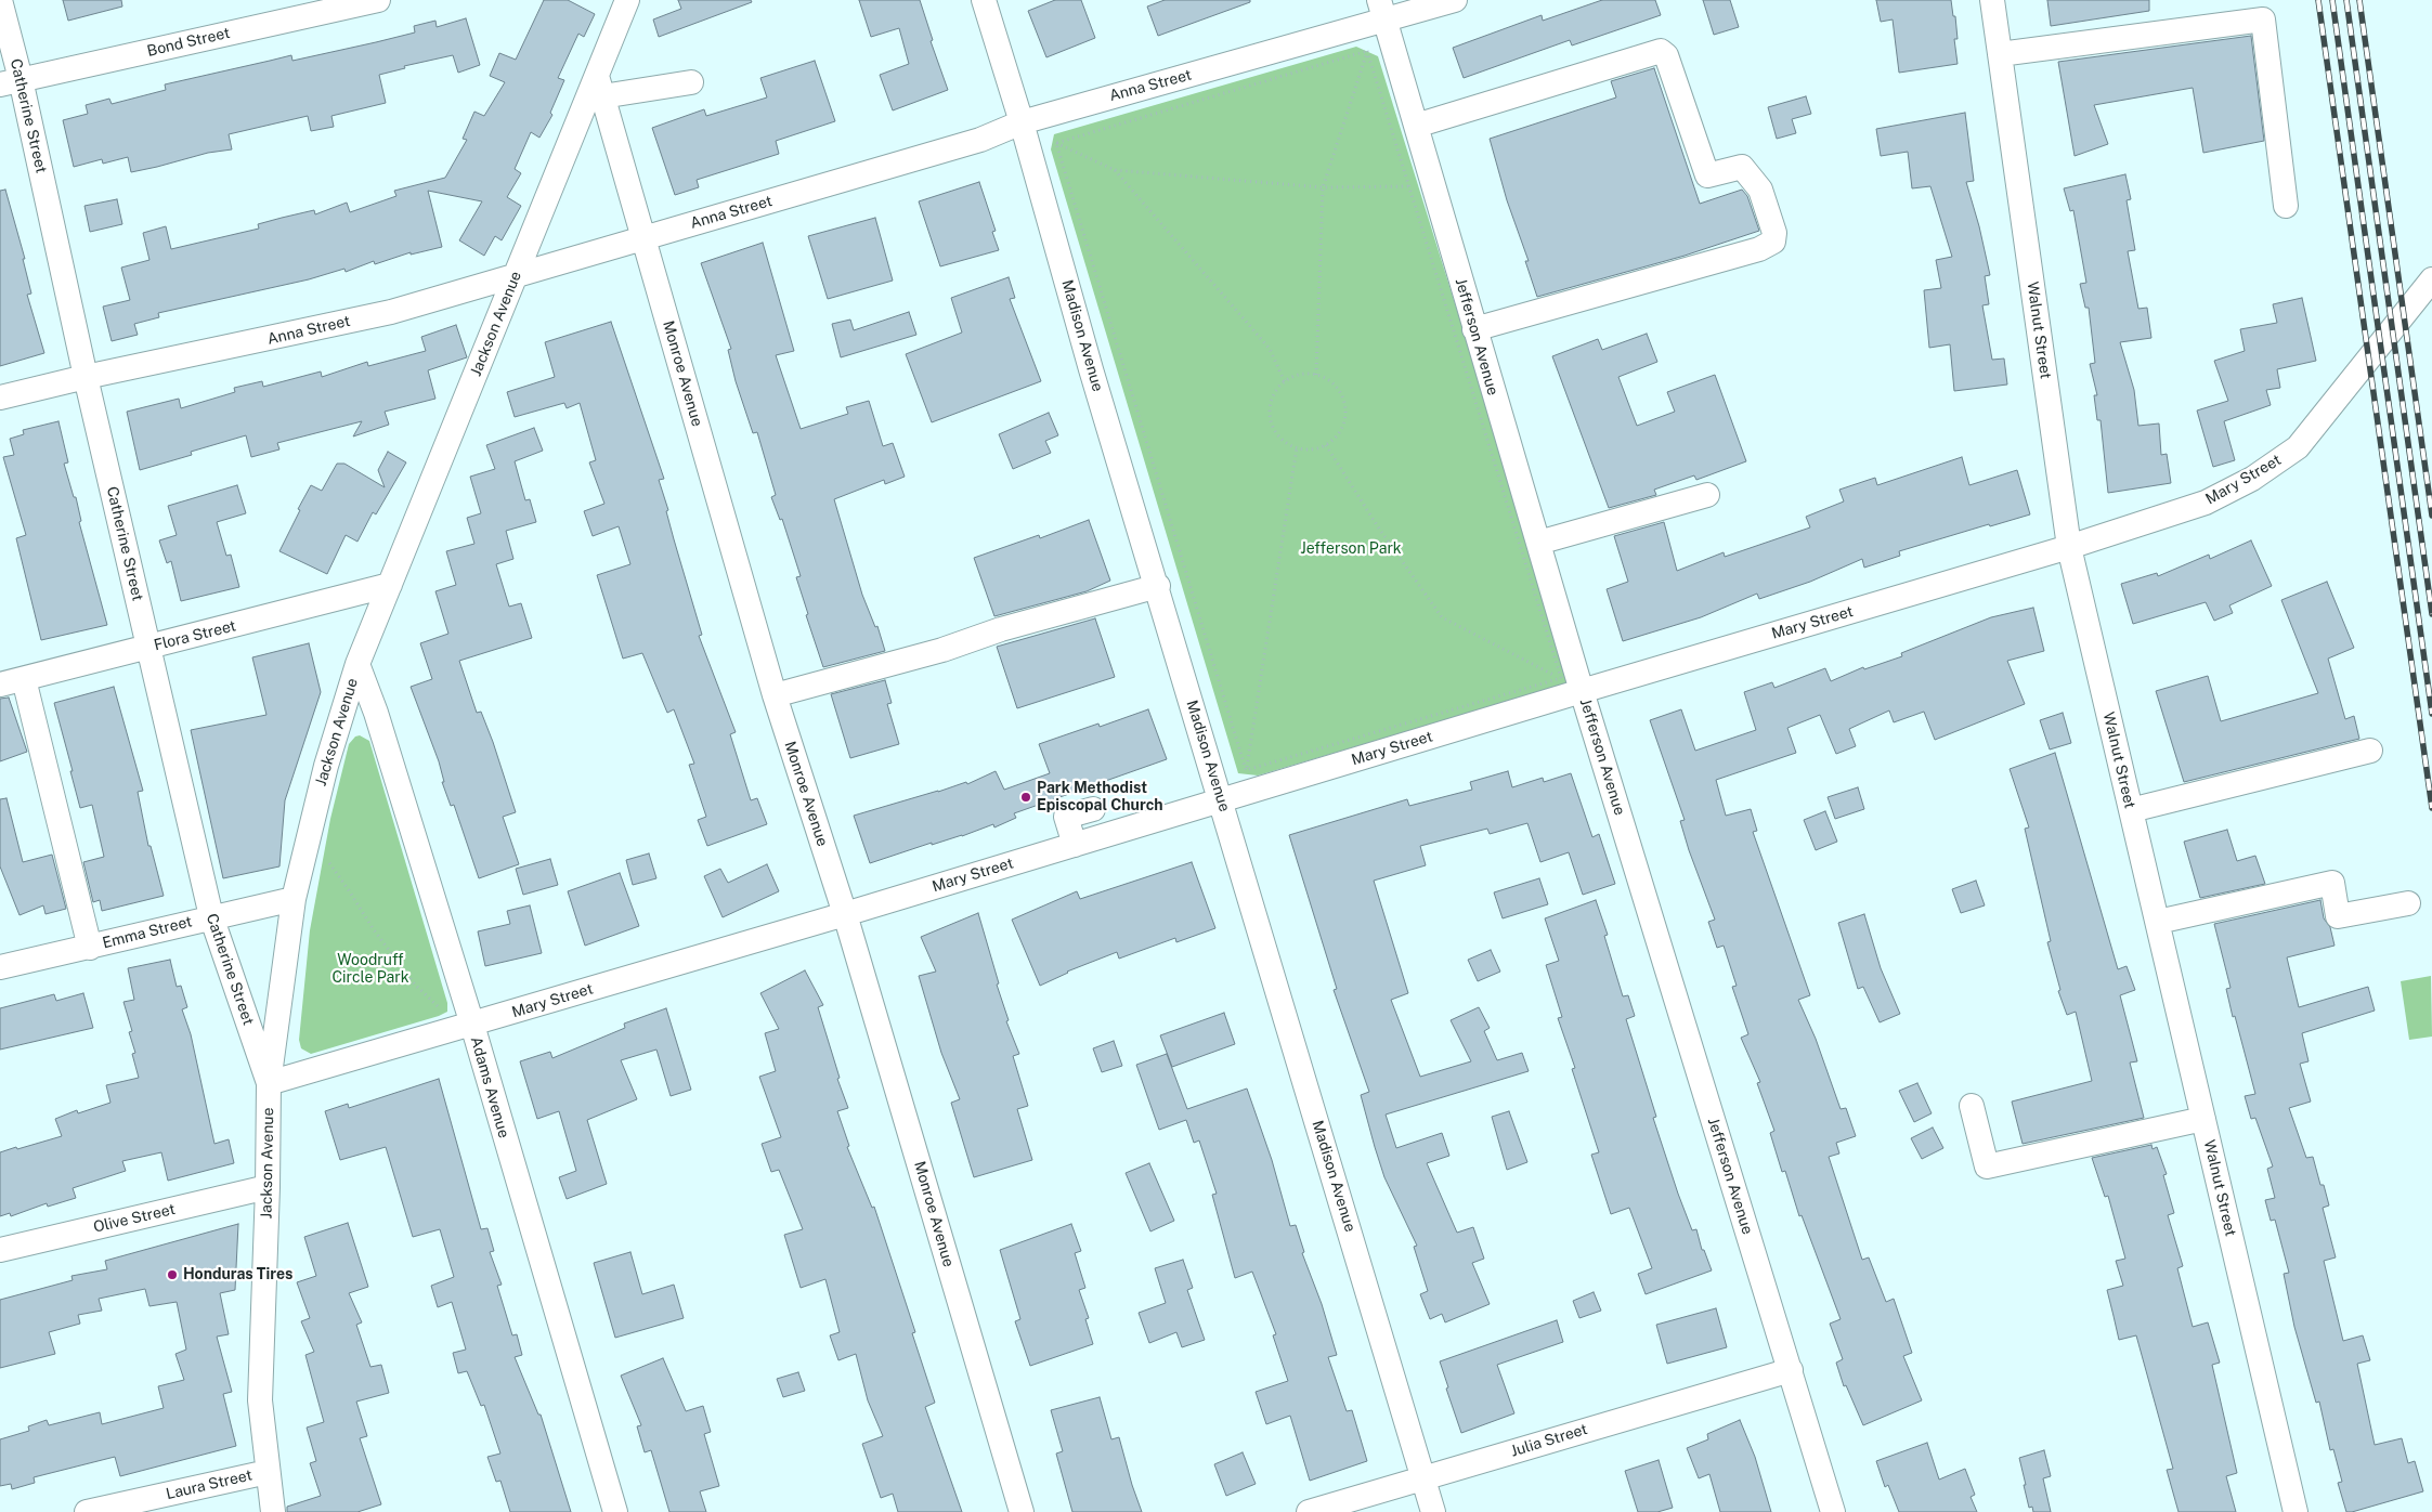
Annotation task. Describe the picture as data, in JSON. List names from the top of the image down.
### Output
{
  "streets": {
    "street": [
      "Bond Street",
      "Anna Street",
      "Catherine Street",
      "Jackson Avenue",
      "Walnut Street",
      "Madison Avenue",
      "Jefferson Avenue",
      "Monroe Avenue",
      "Mary Street",
      "Flora Street",
      "Emma Street",
      "Adams Avenue",
      "Olive Street",
      "Julia Street",
      "Laura Street"
    ]
  },
  "crossings": [
    ["Bond Street", "Catherine Street"],
    ["Anna Street", "Catherine Street"],
    ["Anna Street", "Jackson Avenue"],
    ["Anna Street", "Madison Avenue"],
    ["Anna Street", "Jefferson Avenue"],
    ["Anna Street", "Monroe Avenue"],
    ["Catherine Street", "Jackson Avenue"],
    ["Catherine Street", "Mary Street"],
    ["Catherine Street", "Flora Street"],
    ["Catherine Street", "Emma Street"],
    ["Jackson Avenue", "Monroe Avenue"],
    ["Jackson Avenue", "Mary Street"],
    ["Jackson Avenue", "Flora Street"],
    ["Jackson Avenue", "Emma Street"],
    ["Jackson Avenue", "Adams Avenue"],
    ["Jackson Avenue", "Olive Street"],
    ["Jackson Avenue", "Laura Street"],
    ["Walnut Street", "Mary Street"],
    ["Madison Avenue", "Mary Street"],
    ["Madison Avenue", "Julia Street"],
    ["Jefferson Avenue", "Mary Street"],
    ["Jefferson Avenue", "Julia Street"],
    ["Monroe Avenue", "Mary Street"],
    ["Mary Street", "Adams Avenue"]
  ],
  "parks": ["Jefferson Park", "Woodruff Circle Park"],
  "places": ["Park Methodist Episcopal Church", "Honduras Tires"]
}
